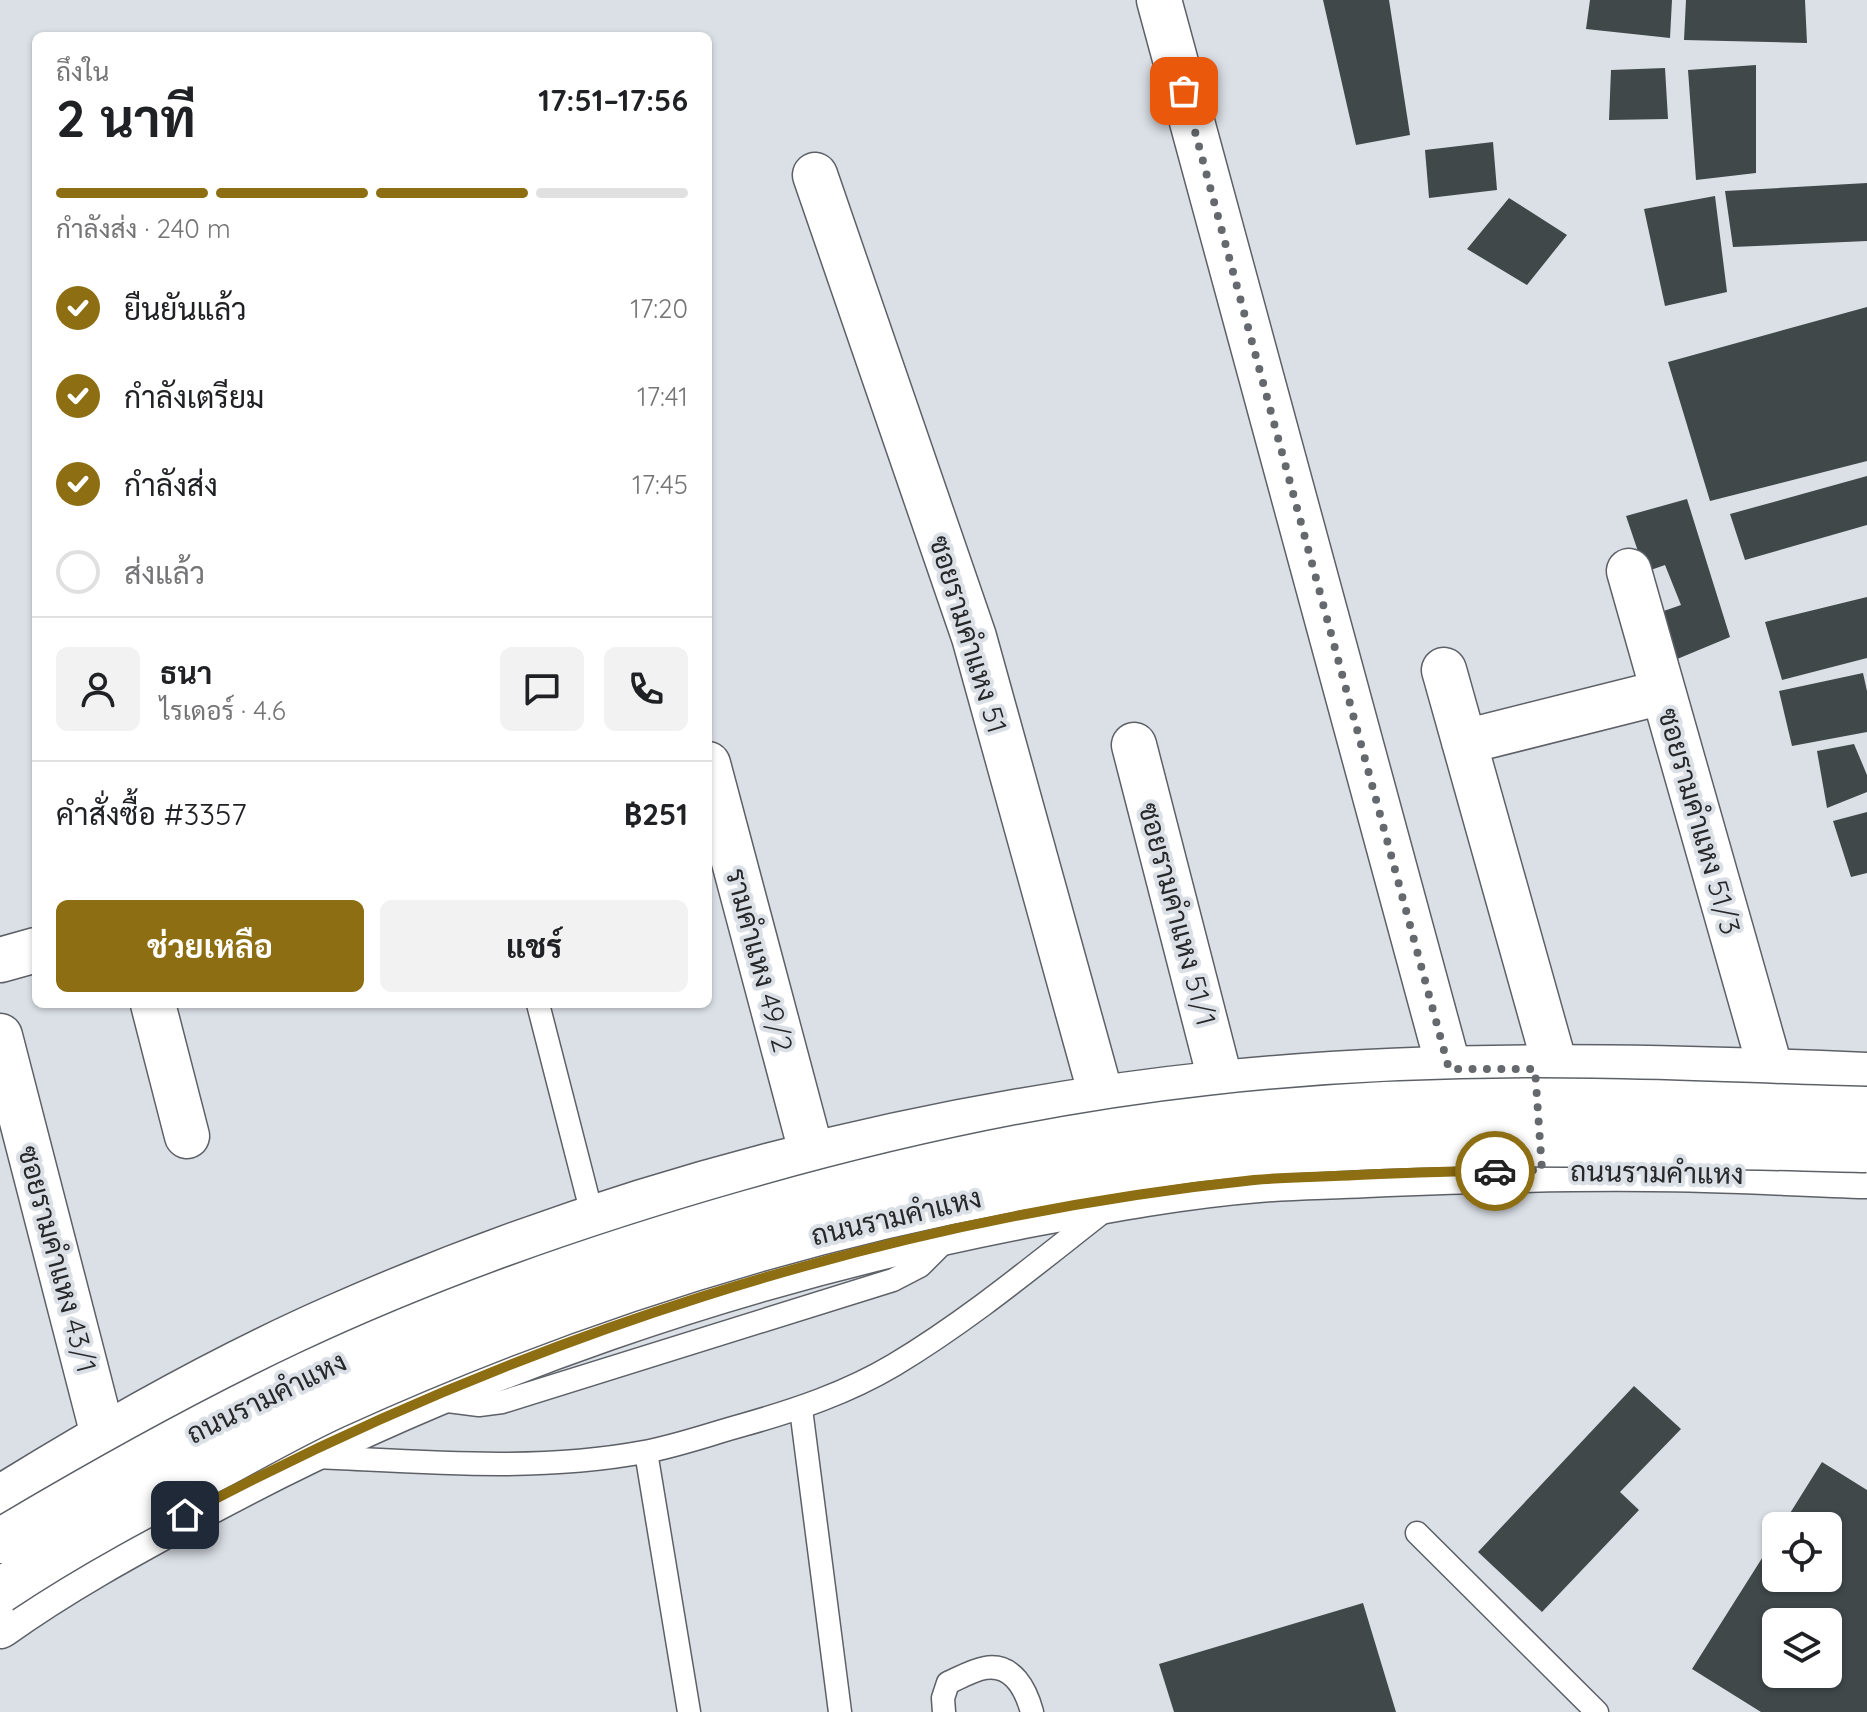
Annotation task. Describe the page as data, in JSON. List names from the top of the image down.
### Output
{
  "streets": {
    "main road": [
      "ซอยรามคำแหง 51",
      "ซอยรามคำแหง 51/3",
      "ซอยรามคำแหง 51/1",
      "รามคำแหง 49/2",
      "ถนนรามคำแหง",
      "ซอยรามคำแหง 43/1"
    ]
  },
  "crossings": [
    ["ซอยรามคำแหง 51", "ถนนรามคำแหง"],
    ["ซอยรามคำแหง 51/3", "ถนนรามคำแหง"],
    ["ซอยรามคำแหง 51/1", "ถนนรามคำแหง"],
    ["รามคำแหง 49/2", "ถนนรามคำแหง"],
    ["ถนนรามคำแหง", "ซอยรามคำแหง 43/1"]
  ],
  "page": {
    "heading": ["2 นาที", "ถึงใน", "17:51–17:56"],
    "panel": [
      "ธนา",
      "ไรเดอร์ · 4.6",
      "คำสั่งซื้อ #3357",
      "฿251"
    ],
    "bar": "กำลังส่ง · 240 m",
    "list": [
      ["ยืนยันแล้ว", "17:20"],
      ["กำลังเตรียม", "17:41"],
      ["กำลังส่ง", "17:45"],
      "ส่งแล้ว"
    ],
    "buttons": ["ช่วยเหลือ", "แชร์"]
  }
}
